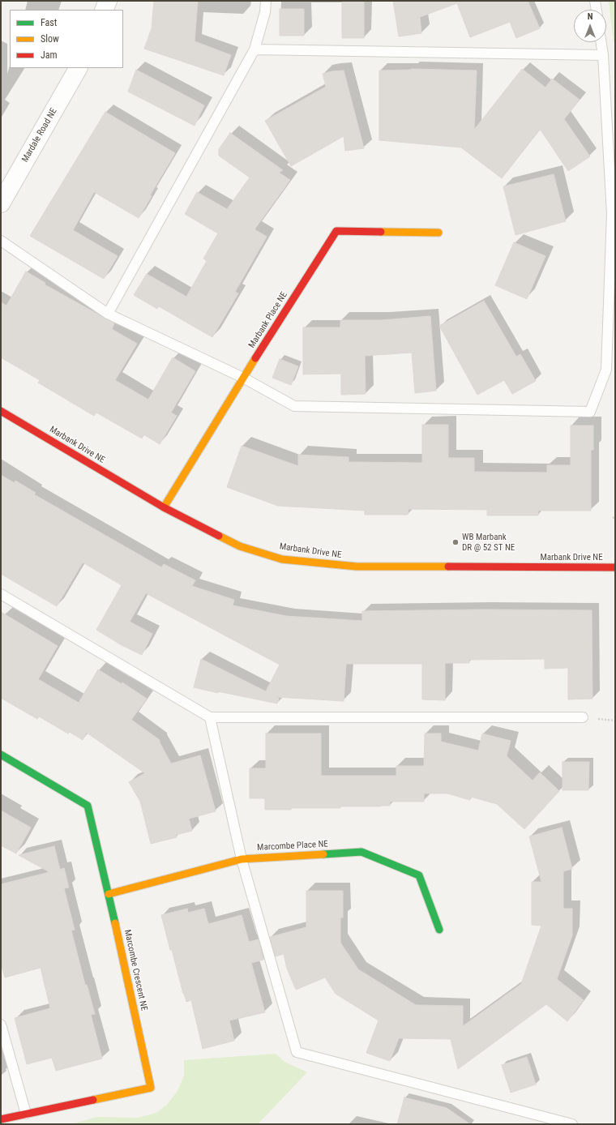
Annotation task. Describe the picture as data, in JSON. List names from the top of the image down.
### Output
{
  "streets": {
    "street": [
      "Mardale Road NE",
      "Marbank Place NE",
      "Marbank Drive NE",
      "Marcombe Place NE",
      "Marcombe Crescent NE"
    ]
  },
  "crossings": [
    ["Marbank Place NE", "Marbank Drive NE"],
    ["Marcombe Place NE", "Marcombe Crescent NE"]
  ],
  "places": ["WB Marbank DR @ 52 ST NE"],
  "legend": ["Fast", "Slow", "Jam"],
  "north": "top"
}
